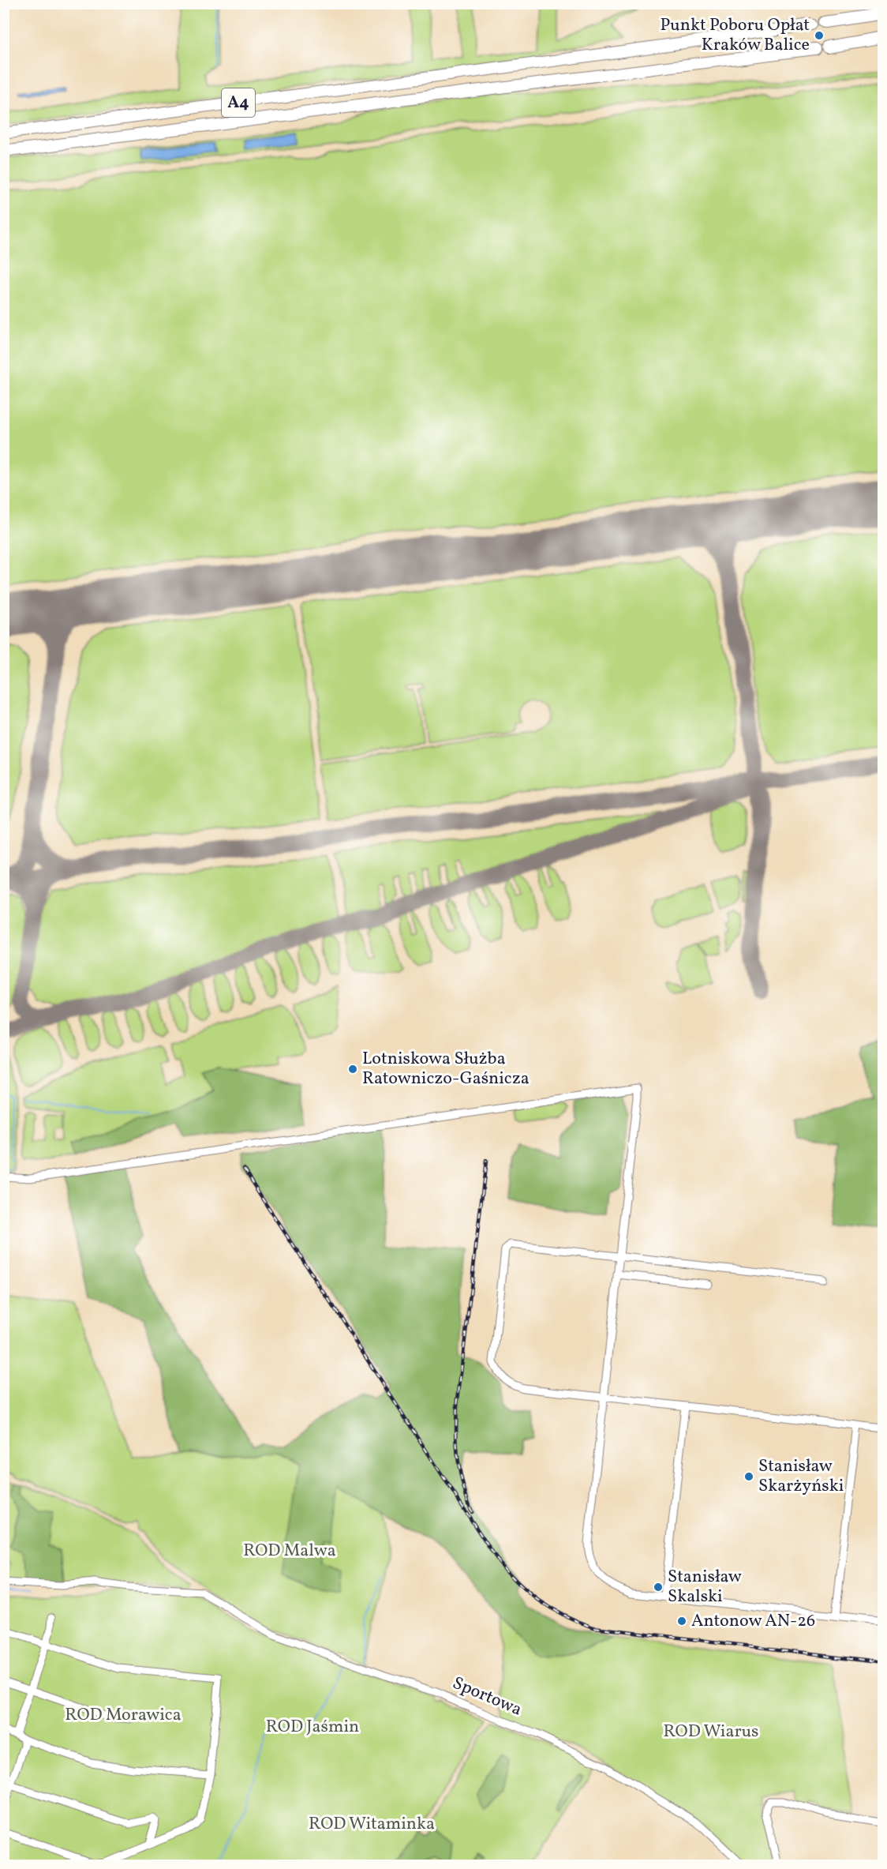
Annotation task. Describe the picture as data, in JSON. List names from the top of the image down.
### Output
{
  "streets": {
    "highway": ["A4"],
    "street": ["Sportowa"]
  },
  "parks": [
    "ROD Malwa",
    "ROD Morawica",
    "ROD Jaśmin",
    "ROD Wiarus",
    "ROD Witaminka"
  ],
  "places": [
    "Punkt Poboru Opłat Kraków Balice",
    "Lotniskowa Służba Ratowniczo-Gaśnicza",
    "Stanisław Skarżyński",
    "Stanisław Skalski",
    "Antonow AN-26"
  ]
}
